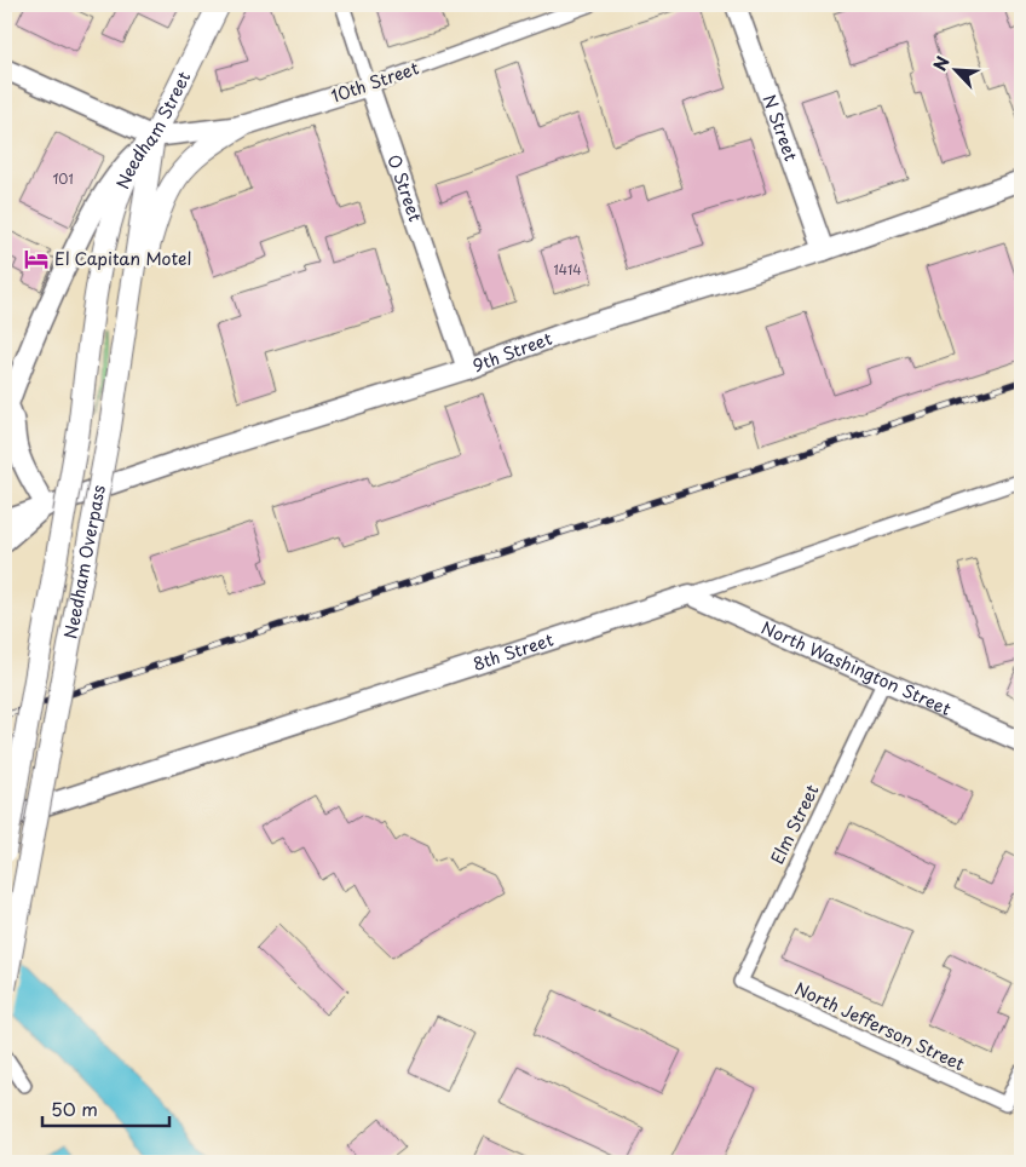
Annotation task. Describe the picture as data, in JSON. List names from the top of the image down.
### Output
{
  "streets": {
    "main road": ["Needham Street", "Needham Overpass"],
    "street": [
      "10th Street",
      "N Street",
      "O Street",
      "9th Street",
      "8th Street",
      "North Washington Street",
      "Elm Street",
      "North Jefferson Street"
    ]
  },
  "crossings": [
    ["10th Street", "Needham Street"],
    ["10th Street", "O Street"],
    ["10th Street", "Needham Overpass"],
    ["Needham Street", "Needham Overpass"],
    ["N Street", "9th Street"],
    ["O Street", "9th Street"],
    ["8th Street", "North Washington Street"],
    ["North Washington Street", "Elm Street"],
    ["Elm Street", "North Jefferson Street"]
  ],
  "places": {
    "hotel": ["El Capitan Motel"]
  },
  "house_numbers": ["101", "1414"],
  "scale_bar": "50 m",
  "north": "top left"
}
